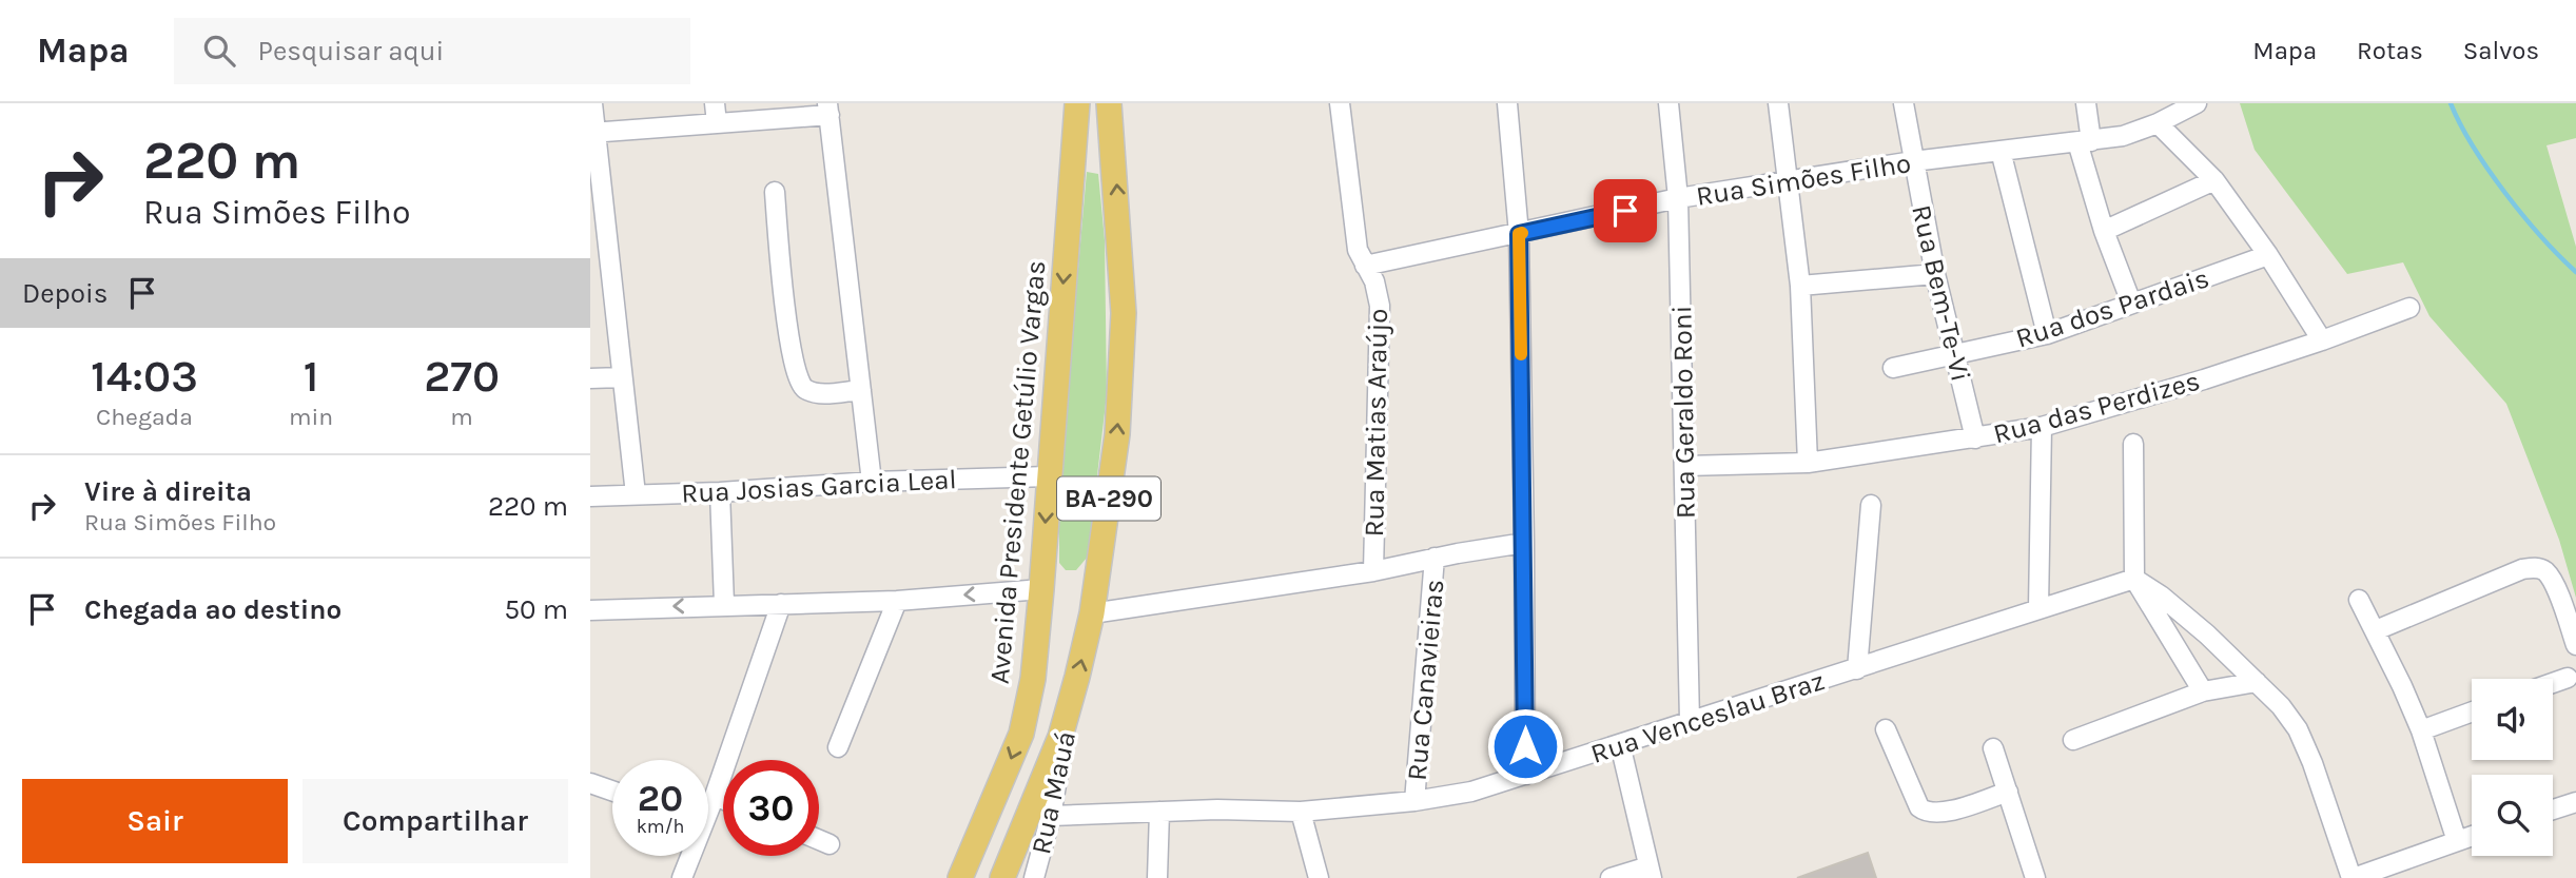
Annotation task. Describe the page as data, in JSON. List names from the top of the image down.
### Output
{
  "streets": {
    "main road": ["Avenida Presidente Getúlio Vargas", "BA-290"],
    "street": [
      "Rua Simões Filho",
      "Rua Bem-Te-Vi",
      "Rua dos Pardais",
      "Rua das Perdizes",
      "Rua Geraldo Roni",
      "Rua Matias Araújo",
      "Rua Josias Garcia Leal",
      "Rua Canavieiras",
      "Rua Venceslau Braz",
      "Rua Mauá"
    ]
  },
  "crossings": [
    ["Rua Simões Filho", "Rua Bem-Te-Vi"],
    ["Rua Simões Filho", "Rua Geraldo Roni"],
    ["Rua Simões Filho", "Rua Matias Araújo"],
    ["Rua Bem-Te-Vi", "Rua dos Pardais"],
    ["Rua Bem-Te-Vi", "Rua das Perdizes"],
    ["Rua das Perdizes", "Rua Geraldo Roni"],
    ["Rua Geraldo Roni", "Rua Venceslau Braz"],
    ["Avenida Presidente Getúlio Vargas", "Rua Josias Garcia Leal"],
    ["BA-290", "Rua Mauá"],
    ["Rua Canavieiras", "Rua Venceslau Braz"],
    ["Rua Venceslau Braz", "Rua Mauá"]
  ],
  "page": {
    "header": "Mapa",
    "search": "Pesquisar aqui",
    "nav": ["Mapa", "Rotas", "Salvos"],
    "turn": ["220 m", "Rua Simões Filho"],
    "then": "Depois",
    "eta": [
      "14:03",
      "Chegada",
      "1",
      "min",
      "270",
      "m"
    ],
    "list": [
      {
        "name": "Vire à direita",
        "note": "Rua Simões Filho",
        "value": "220 m"
      },
      {
        "name": "Chegada ao destino",
        "value": "50 m"
      }
    ],
    "speed": "20 km/h",
    "limit": "30",
    "buttons": ["Sair", "Compartilhar"]
  }
}
